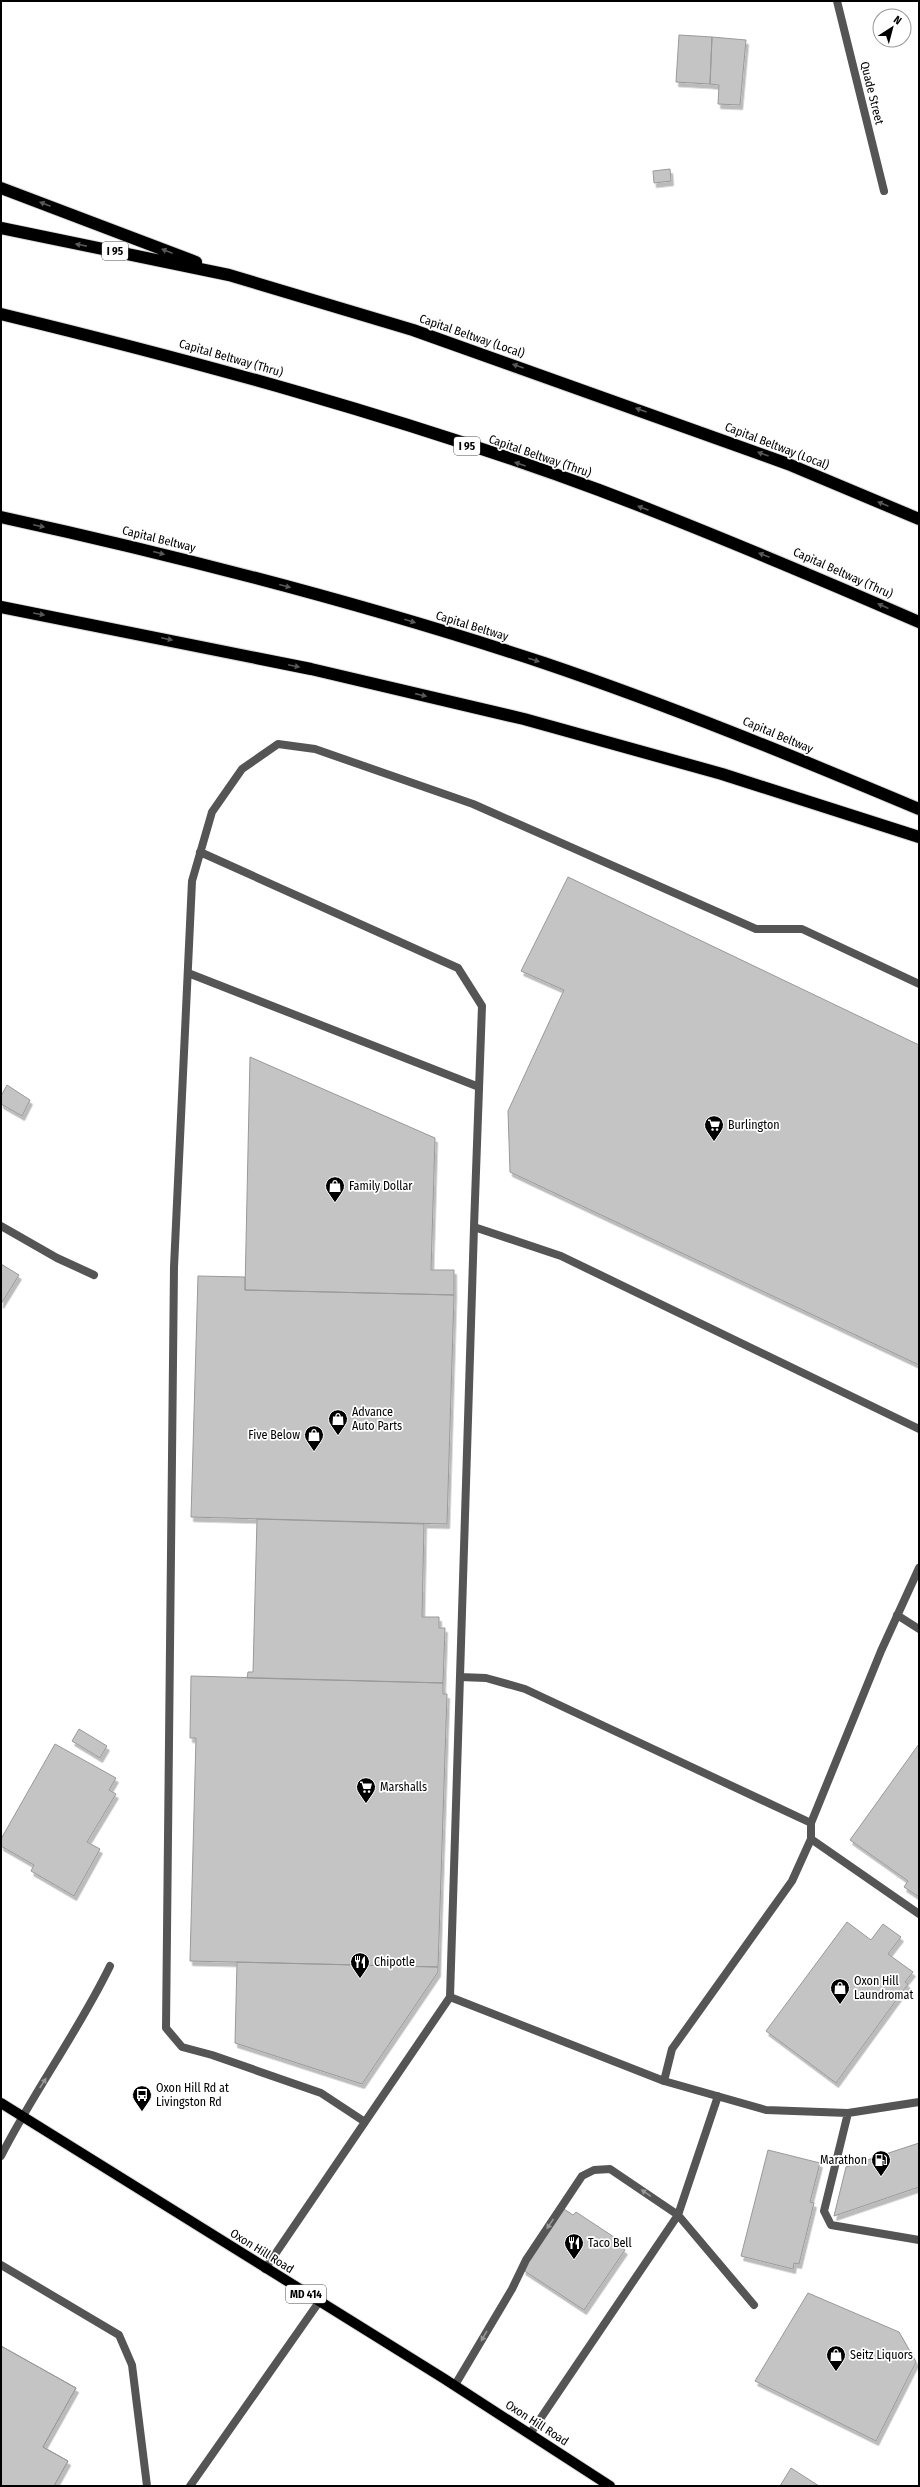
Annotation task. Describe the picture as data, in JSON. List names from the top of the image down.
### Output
{
  "streets": {
    "highway": [
      "I 95",
      "Capital Beltway (Local)",
      "Capital Beltway (Thru)",
      "Capital Beltway"
    ],
    "main road": ["Oxon Hill Road", "MD 414"],
    "street": ["Quade Street"]
  },
  "one_way": ["Capital Beltway (Local)", "Capital Beltway (Thru)"],
  "places": {
    "supermarket": ["Burlington", "Marshalls"],
    "shop": [
      "Family Dollar",
      "Advance Auto Parts",
      "Five Below",
      "Oxon Hill Laundromat",
      "Seitz Liquors"
    ],
    "restaurant": ["Chipotle", "Taco Bell"],
    "bus stop": ["Oxon Hill Rd at Livingston Rd"],
    "fuel station": ["Marathon"]
  },
  "north": "top right"
}
